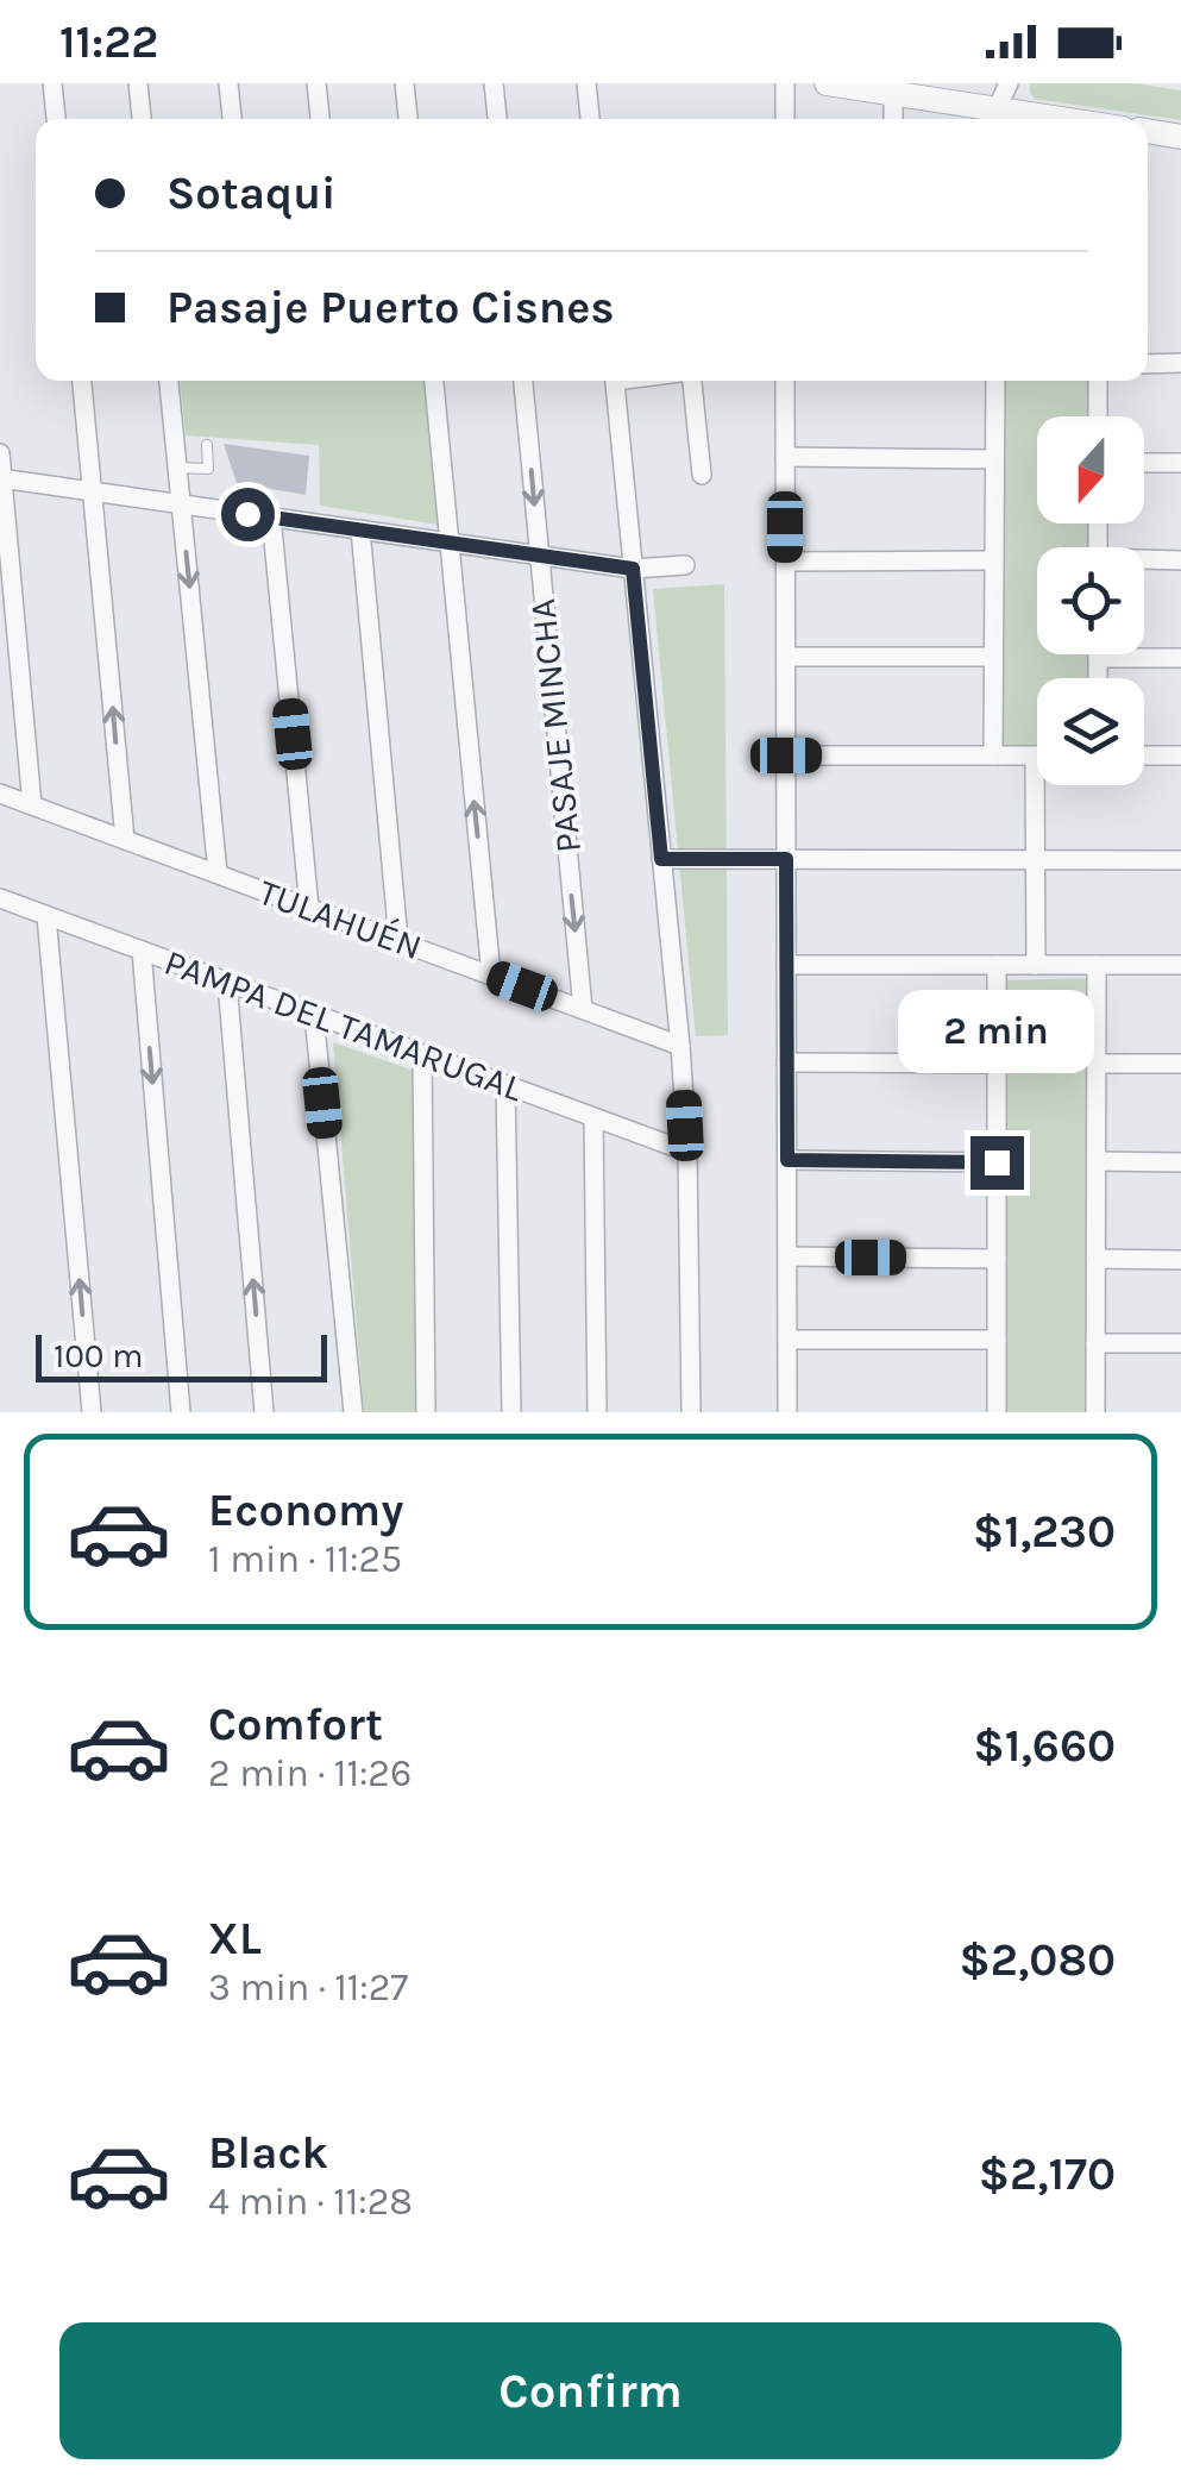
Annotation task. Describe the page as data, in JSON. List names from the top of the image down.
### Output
{
  "streets": {
    "street": ["PASAJE MINCHA", "TULAHUÉN", "PAMPA DEL TAMARUGAL"]
  },
  "crossings": [
    ["PASAJE MINCHA", "TULAHUÉN"]
  ],
  "scale_bar": "100 m",
  "north": "bottom",
  "page": {
    "status": "11:22",
    "banner": ["Sotaqui", "Pasaje Puerto Cisnes"],
    "bubble": "2 min",
    "scale": "100 m",
    "list": [
      {
        "name": "Economy",
        "note": "1 min · 11:25",
        "value": "$1,230"
      },
      {
        "name": "Comfort",
        "note": "2 min · 11:26",
        "value": "$1,660"
      },
      {
        "name": "XL",
        "note": "3 min · 11:27",
        "value": "$2,080"
      },
      {
        "name": "Black",
        "note": "4 min · 11:28",
        "value": "$2,170"
      }
    ],
    "buttons": "Confirm"
  }
}
